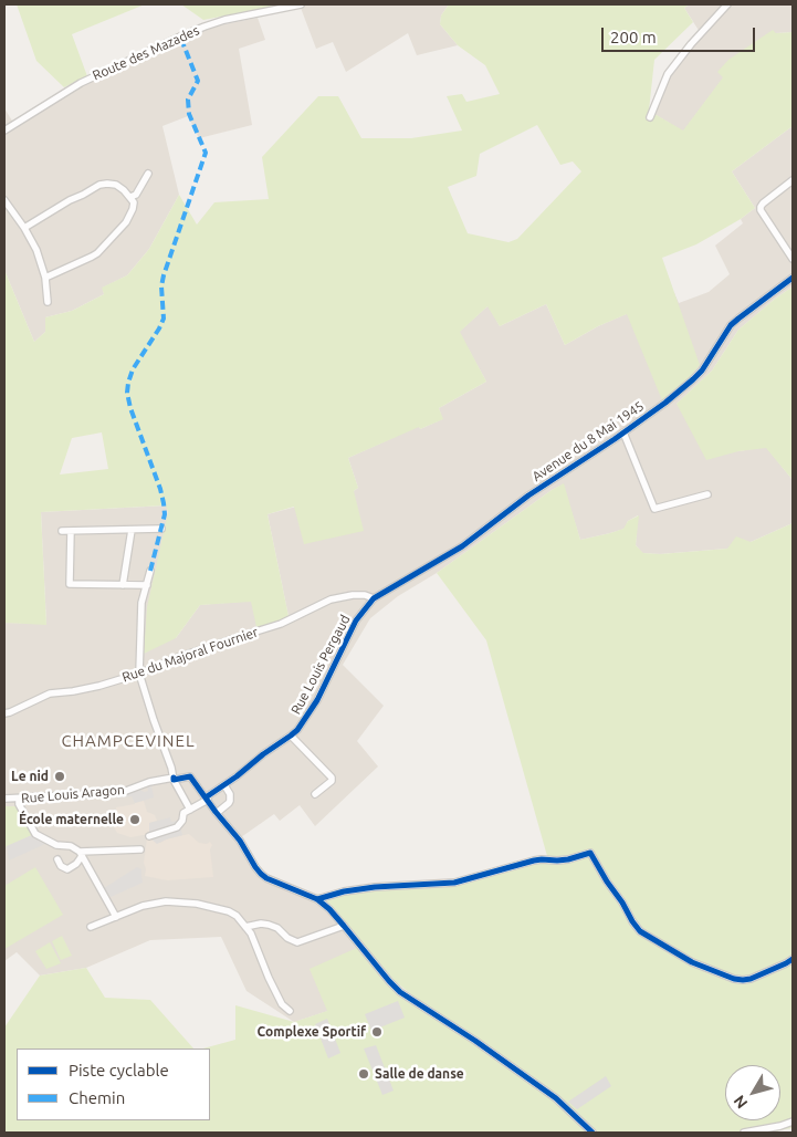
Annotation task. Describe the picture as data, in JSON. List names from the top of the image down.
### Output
{
  "streets": {
    "street": [
      "Route des Mazades",
      "Avenue du 8 Mai 1945",
      "Rue du Majoral Fournier",
      "Rue Louis Pergaud",
      "Rue Louis Aragon"
    ]
  },
  "crossings": [
    ["Avenue du 8 Mai 1945", "Rue du Majoral Fournier"],
    ["Avenue du 8 Mai 1945", "Rue Louis Pergaud"],
    ["Rue du Majoral Fournier", "Rue Louis Pergaud"],
    ["Rue Louis Pergaud", "Rue Louis Aragon"]
  ],
  "districts": ["CHAMPCEVINEL"],
  "places": [
    "Le nid",
    "École maternelle",
    "Complexe Sportif",
    "Salle de danse"
  ],
  "legend": ["Piste cyclable", "Chemin"],
  "scale_bar": "200 m",
  "north": "bottom left"
}
